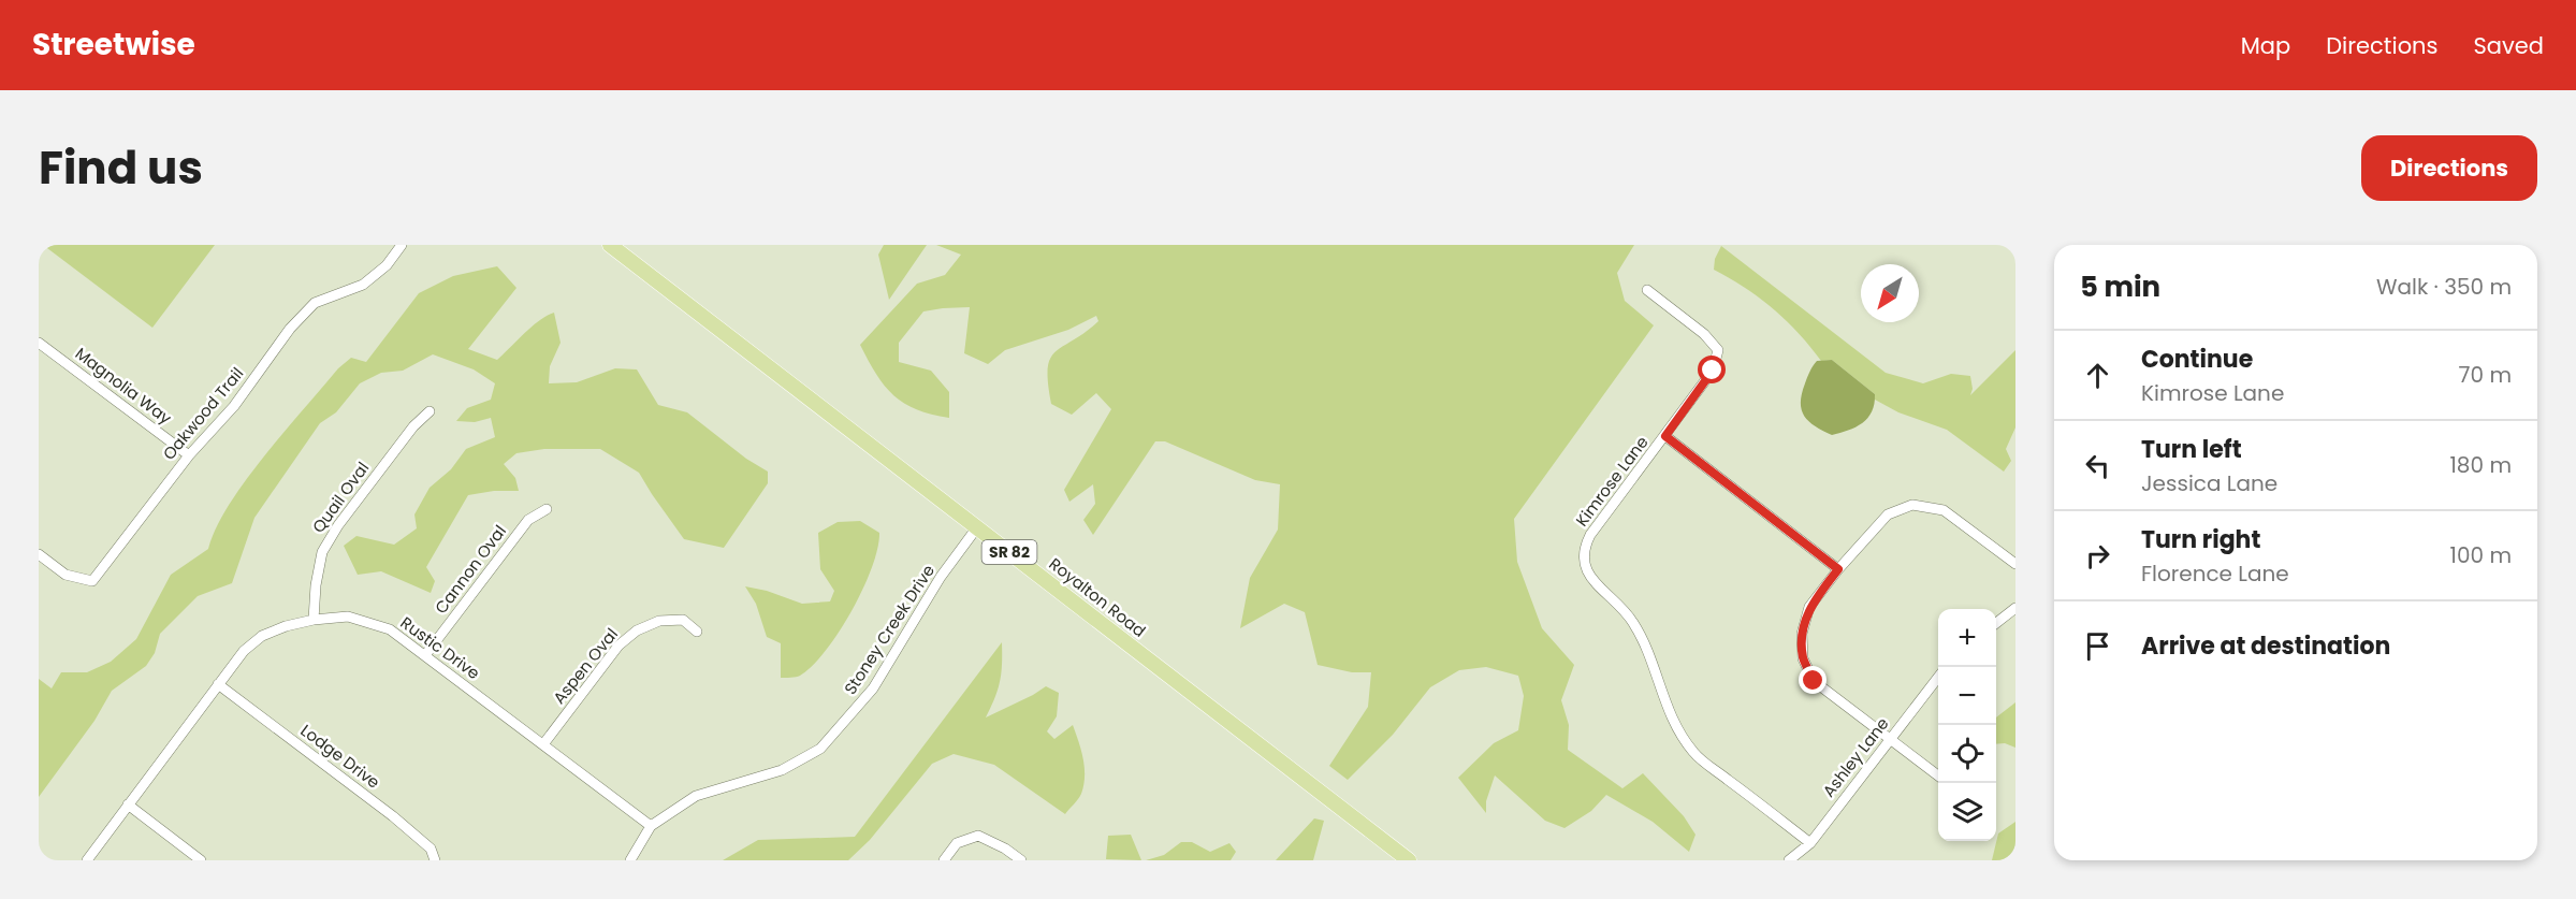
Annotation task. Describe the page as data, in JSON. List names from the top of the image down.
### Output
{
  "streets": {
    "main road": ["SR 82", "Royalton Road"],
    "street": [
      "Magnolia Way",
      "Oakwood Trail",
      "Kimrose Lane",
      "Quail Oval",
      "Cannon Oval",
      "Stoney Creek Drive",
      "Rustic Drive",
      "Aspen Oval",
      "Lodge Drive",
      "Ashley Lane"
    ]
  },
  "crossings": [
    ["Magnolia Way", "Oakwood Trail"],
    ["Kimrose Lane", "Ashley Lane"],
    ["Quail Oval", "Rustic Drive"],
    ["Cannon Oval", "Rustic Drive"],
    ["Royalton Road", "Stoney Creek Drive"],
    ["Stoney Creek Drive", "Rustic Drive"],
    ["Rustic Drive", "Aspen Oval"],
    ["Rustic Drive", "Lodge Drive"]
  ],
  "north": "bottom left",
  "page": {
    "header": "Streetwise",
    "nav": ["Map", "Directions", "Saved"],
    "title": "Find us",
    "buttons": "Directions",
    "heading": ["5 min", "Walk · 350 m"],
    "list": [
      ["Continue", "Kimrose Lane", "70 m"],
      ["Turn left", "Jessica Lane", "180 m"],
      ["Turn right", "Florence Lane", "100 m"],
      "Arrive at destination"
    ],
    "map_buttons": ["+", "−"]
  }
}
